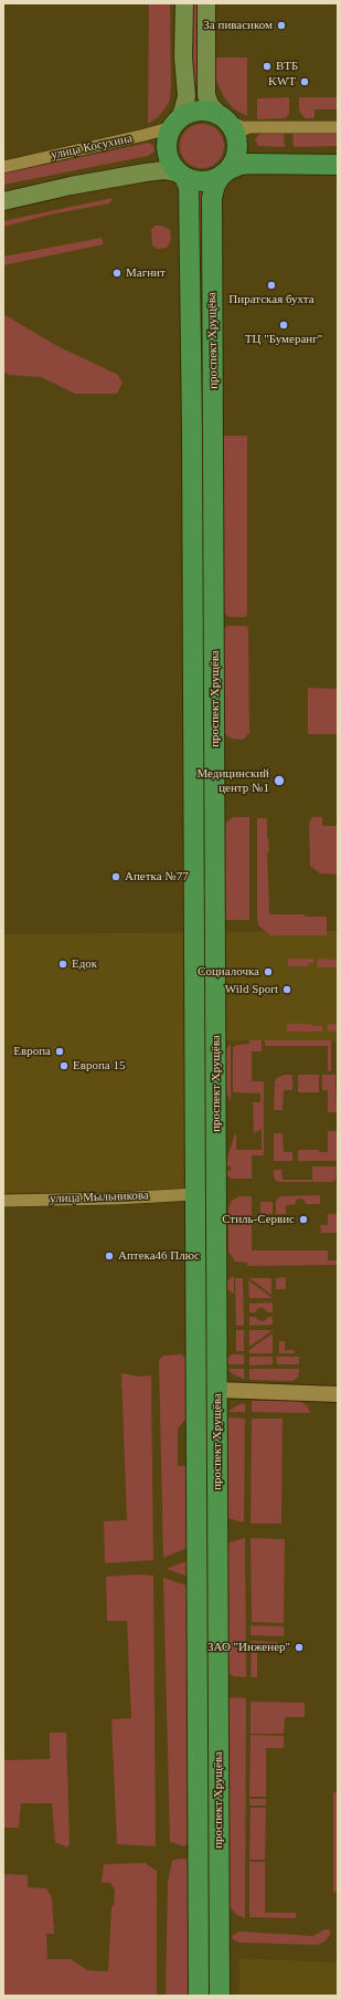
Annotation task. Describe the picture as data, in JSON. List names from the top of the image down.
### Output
{
  "streets": {
    "main road": ["проспект Хрущёва"],
    "street": ["улица Косухина", "улица Мыльникова"]
  },
  "crossings": [
    ["улица Косухина", "проспект Хрущёва"],
    ["проспект Хрущёва", "улица Мыльникова"]
  ],
  "places": [
    "За пивасиком",
    "ВТБ",
    "KWT",
    "Магнит",
    "Пиратская бухта",
    "ТЦ \"Бумеранг\"",
    "Медицинский центр №1",
    "Апетка №77",
    "Едок",
    "Социалочка",
    "Wild Sport",
    "Европа",
    "Европа 15",
    "Стиль-Сервис",
    "Аптека46 Плюс",
    "ЗАО \"Инженер\""
  ]
}
